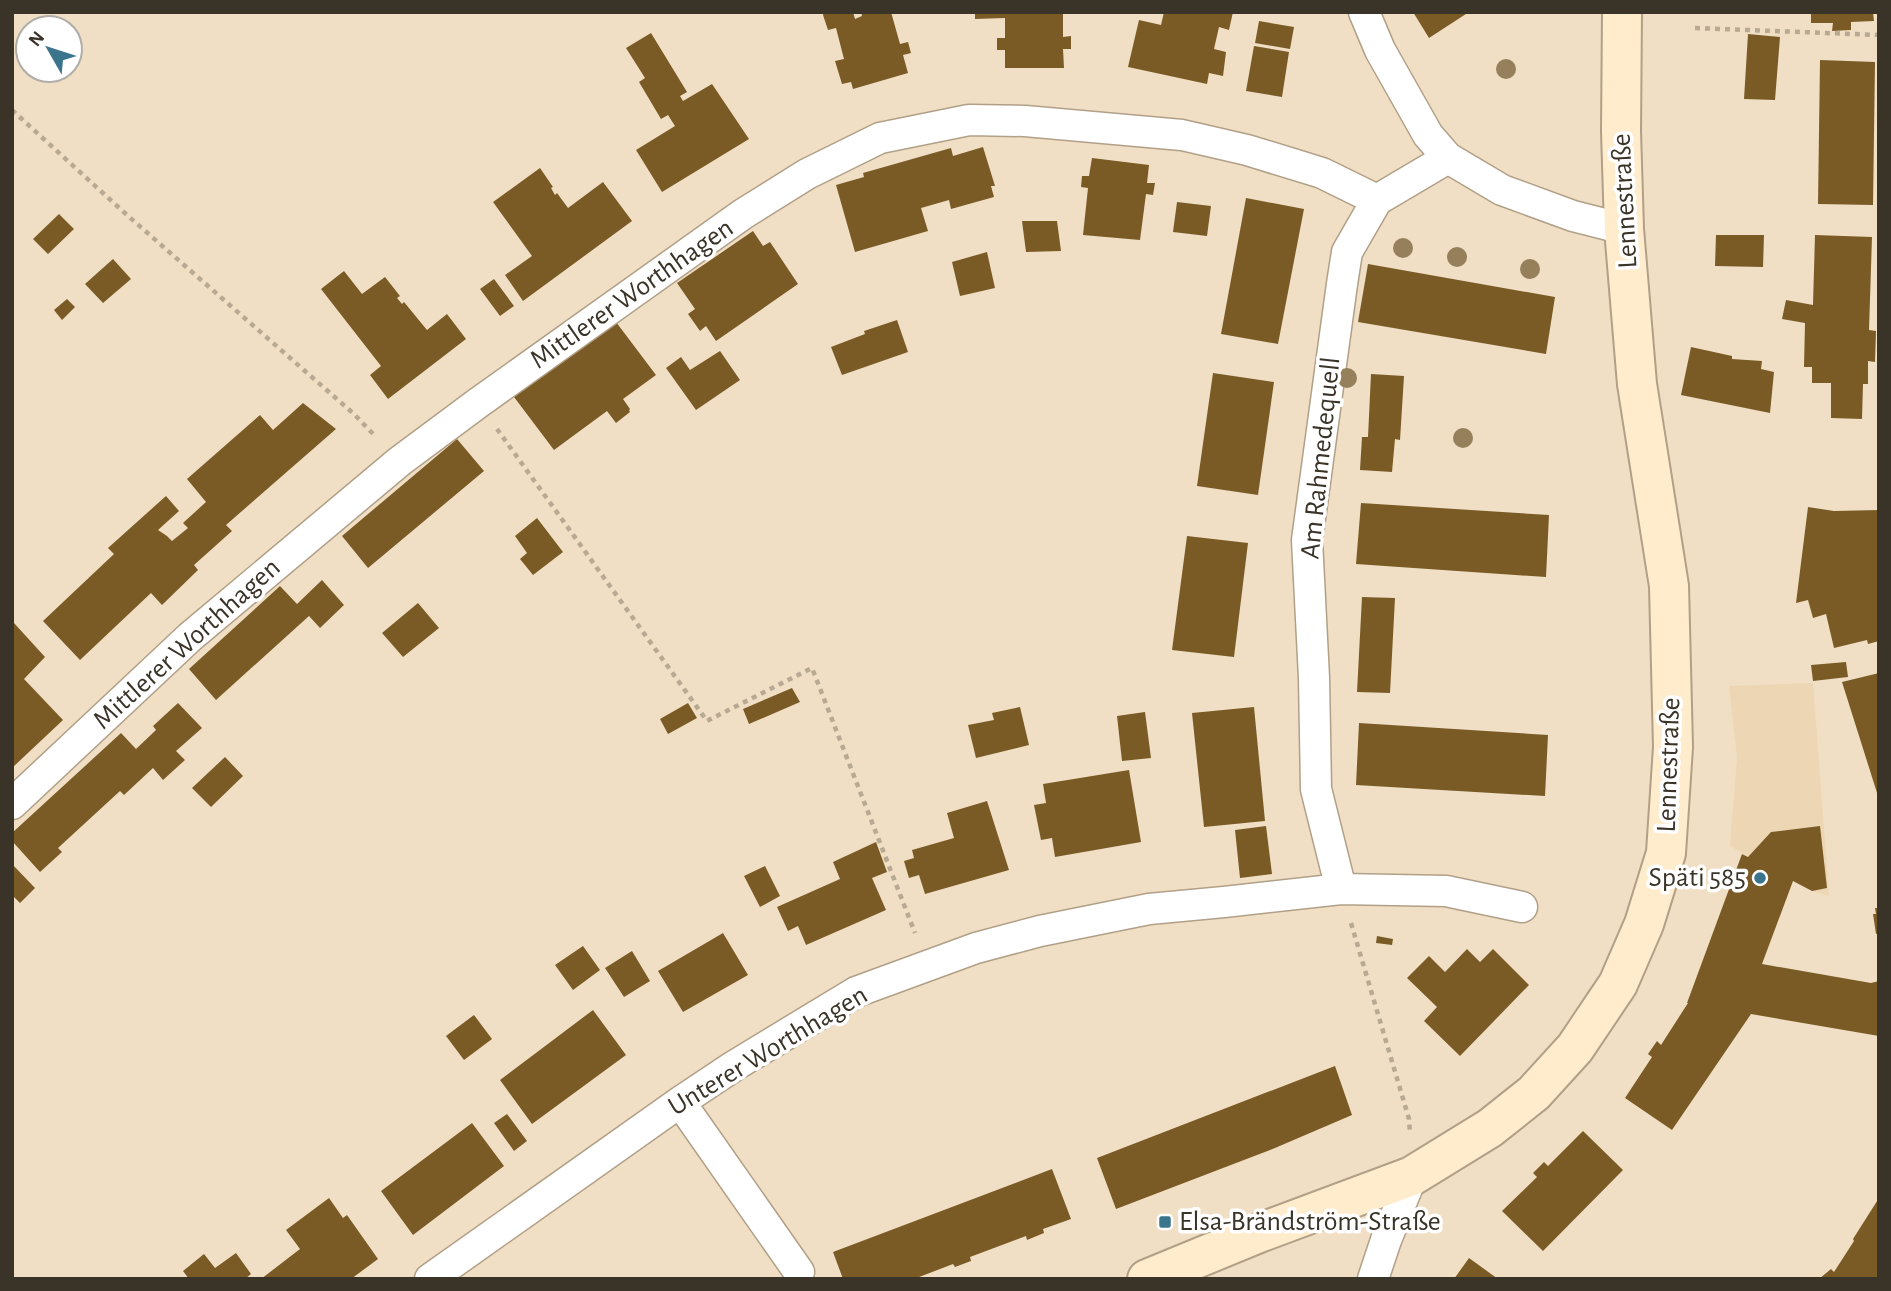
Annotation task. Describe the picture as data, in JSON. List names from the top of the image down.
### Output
{
  "streets": {
    "main road": ["Lennestraße"],
    "street": ["Mittlerer Worthhagen", "Am Rahmedequell", "Unterer Worthhagen"]
  },
  "crossings": [
    ["Mittlerer Worthhagen", "Am Rahmedequell"],
    ["Am Rahmedequell", "Unterer Worthhagen"]
  ],
  "places": {
    "other": ["Späti 585"],
    "transit": ["Elsa-Brändström-Straße"]
  },
  "north": "top left"
}
